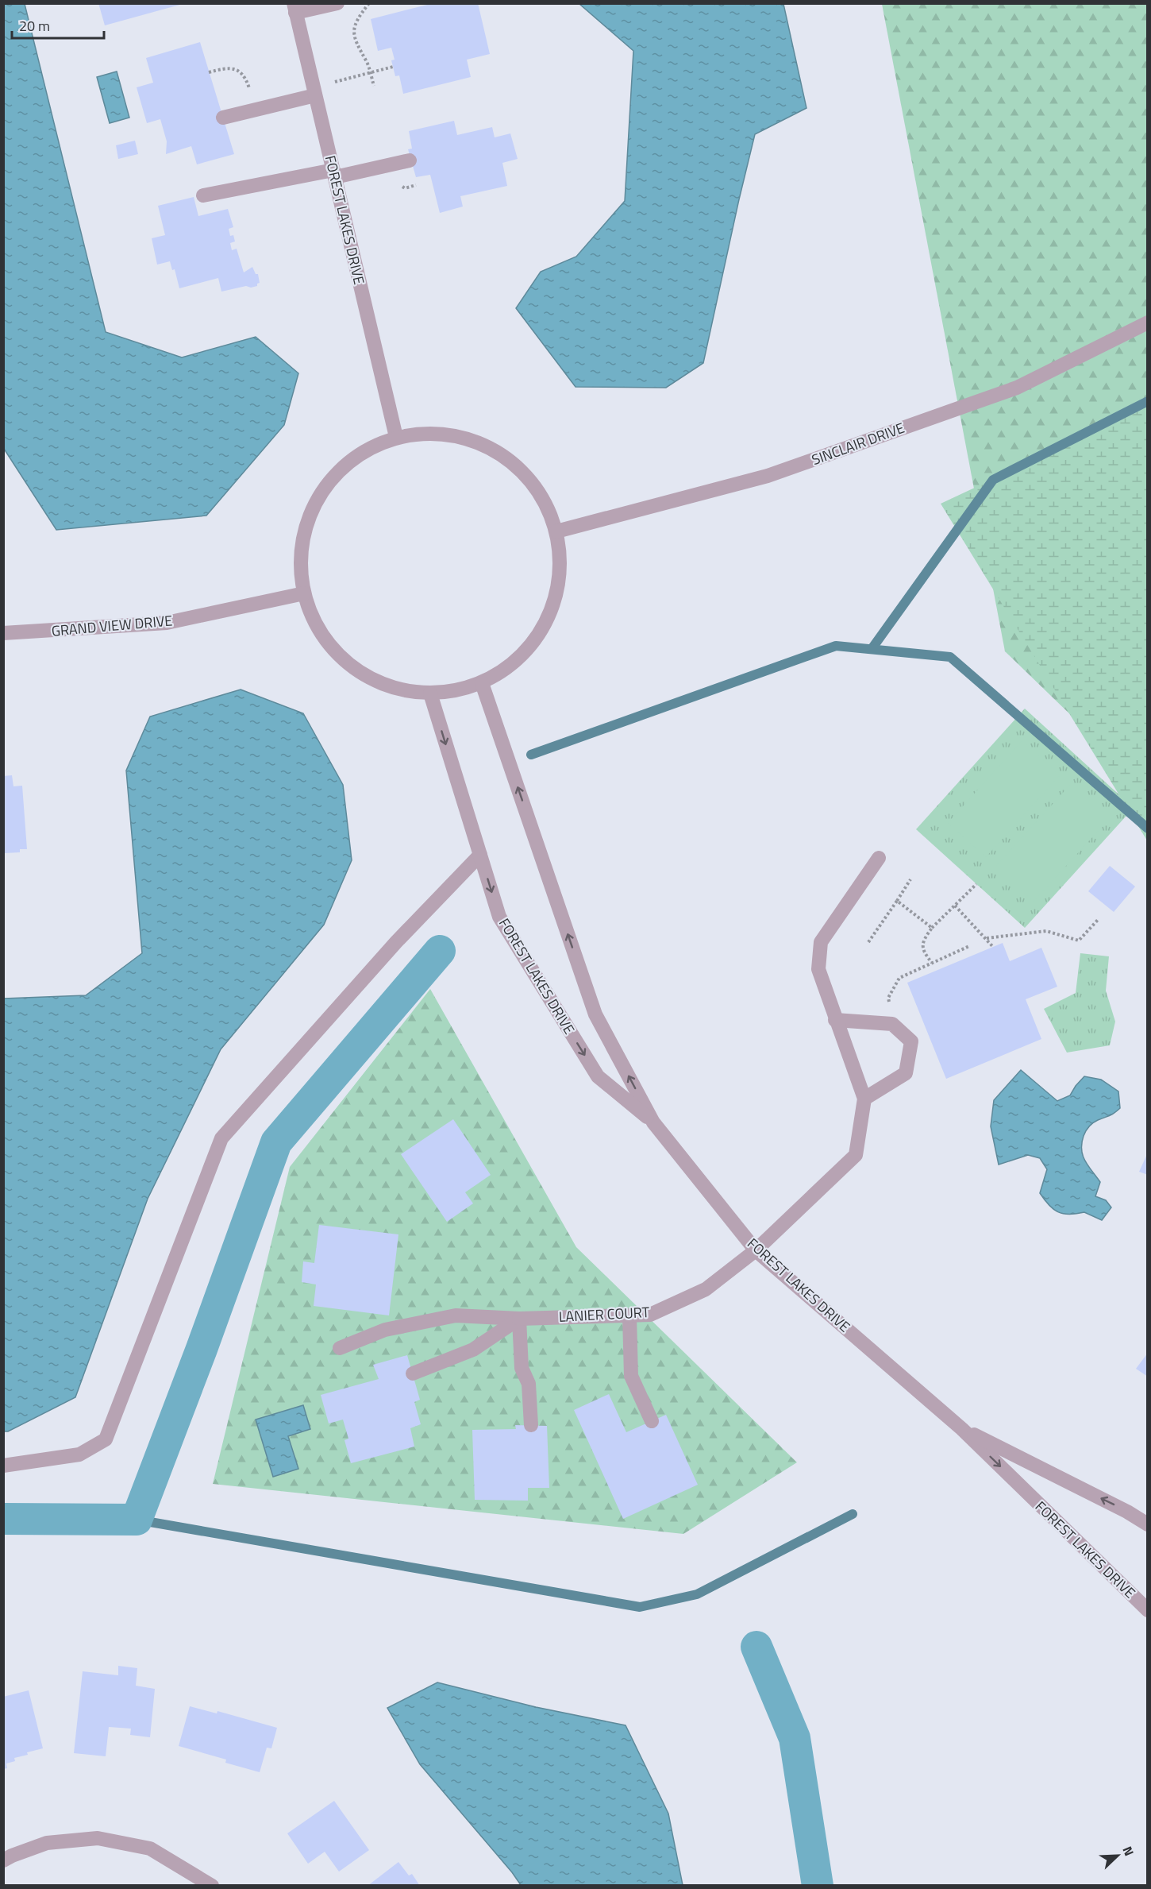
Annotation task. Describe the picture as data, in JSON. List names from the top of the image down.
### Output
{
  "streets": {
    "street": [
      "FOREST LAKES DRIVE",
      "SINCLAIR DRIVE",
      "GRAND VIEW DRIVE",
      "LANIER COURT"
    ]
  },
  "crossings": [
    ["FOREST LAKES DRIVE", "LANIER COURT"]
  ],
  "scale_bar": "20 m",
  "north": "top right"
}
